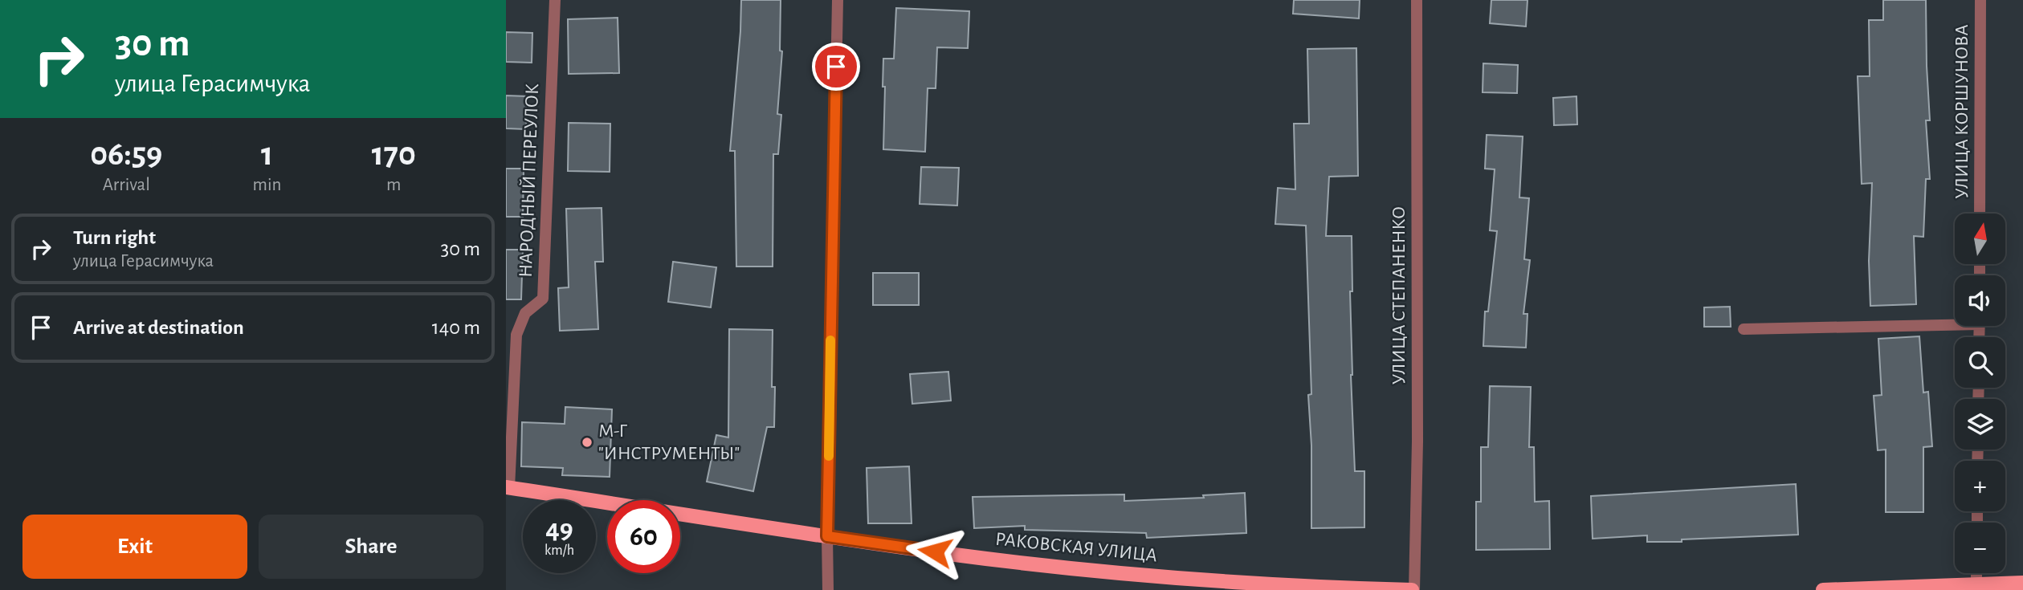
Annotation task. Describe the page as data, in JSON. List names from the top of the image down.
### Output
{
  "streets": {
    "main road": ["РАКОВСКАЯ УЛИЦА"],
    "street": ["УЛИЦА КОРШУНОВА", "НАРОДНЫЙ ПЕРЕУЛОК", "УЛИЦА СТЕПАНЕНКО"]
  },
  "crossings": [
    ["НАРОДНЫЙ ПЕРЕУЛОК", "РАКОВСКАЯ УЛИЦА"],
    ["УЛИЦА СТЕПАНЕНКО", "РАКОВСКАЯ УЛИЦА"]
  ],
  "places": ["М-Г \"ИНСТРУМЕНТЫ\""],
  "north": "top",
  "page": {
    "turn": ["30 m", "улица Герасимчука"],
    "eta": [
      "06:59",
      "Arrival",
      "1",
      "min",
      "170",
      "m"
    ],
    "list": [
      {
        "name": "Turn right",
        "note": "улица Герасимчука",
        "value": "30 m"
      },
      {
        "name": "Arrive at destination",
        "value": "140 m"
      }
    ],
    "map_buttons": ["+", "−"],
    "speed": "49 km/h",
    "limit": "60",
    "buttons": ["Exit", "Share"]
  }
}
